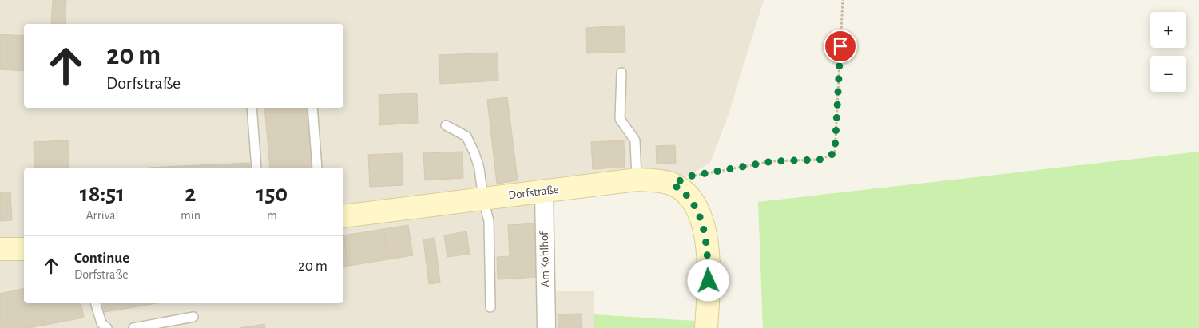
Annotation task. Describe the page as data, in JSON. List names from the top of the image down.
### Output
{
  "streets": {
    "main road": ["Dorfstraße"],
    "street": ["Am Kohlhof"]
  },
  "crossings": [
    ["Dorfstraße", "Am Kohlhof"]
  ],
  "page": {
    "map_buttons": ["+", "−"],
    "turn": ["20 m", "Dorfstraße"],
    "eta": [
      "18:51",
      "Arrival",
      "2",
      "min",
      "150",
      "m"
    ],
    "list": [
      {
        "name": "Continue",
        "note": "Dorfstraße",
        "value": "20 m"
      }
    ]
  }
}
